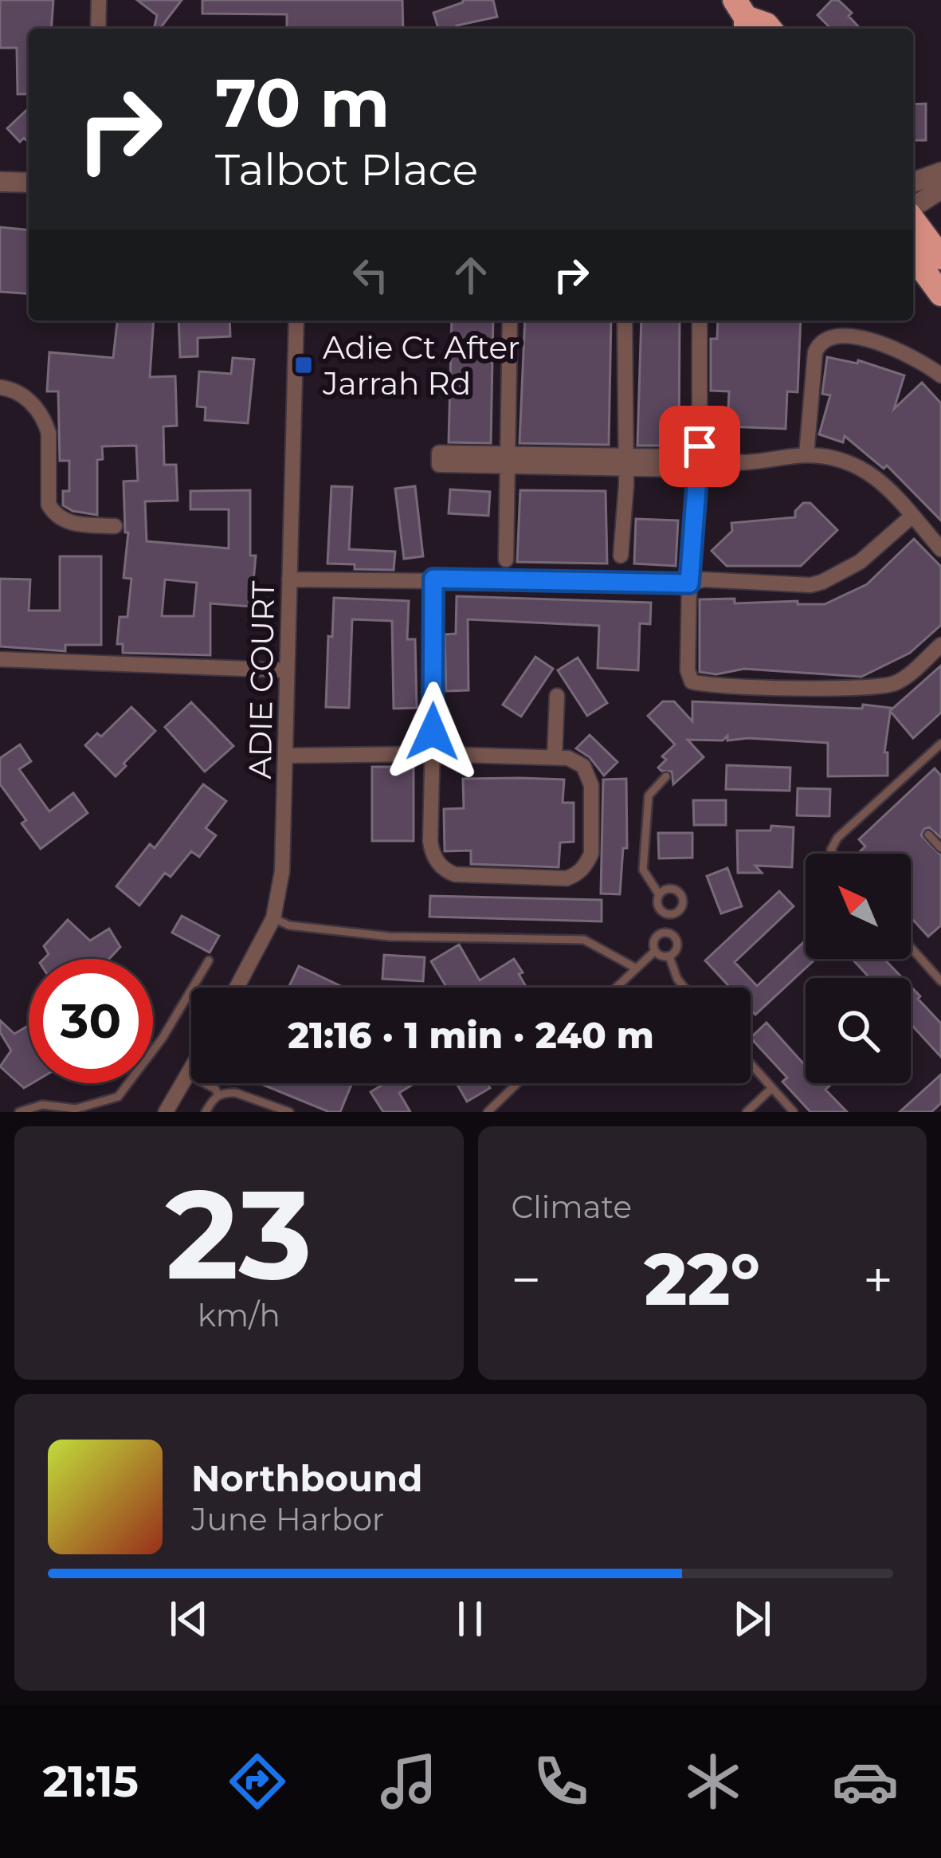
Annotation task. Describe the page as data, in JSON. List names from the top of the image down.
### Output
{
  "streets": {
    "street": ["ADIE COURT"]
  },
  "places": {
    "transit": ["Adie Ct After Jarrah Rd"]
  },
  "north": "top left",
  "page": {
    "turn": ["70 m", "Talbot Place"],
    "limit": "30",
    "trip": "21:16 · 1 min · 240 m",
    "tile": [
      ["23", "km/h"],
      "Climate"
    ],
    "heat": ["−", "22°", "+"],
    "song": ["Northbound", "June Harbor"],
    "tabs": "21:15"
  }
}
